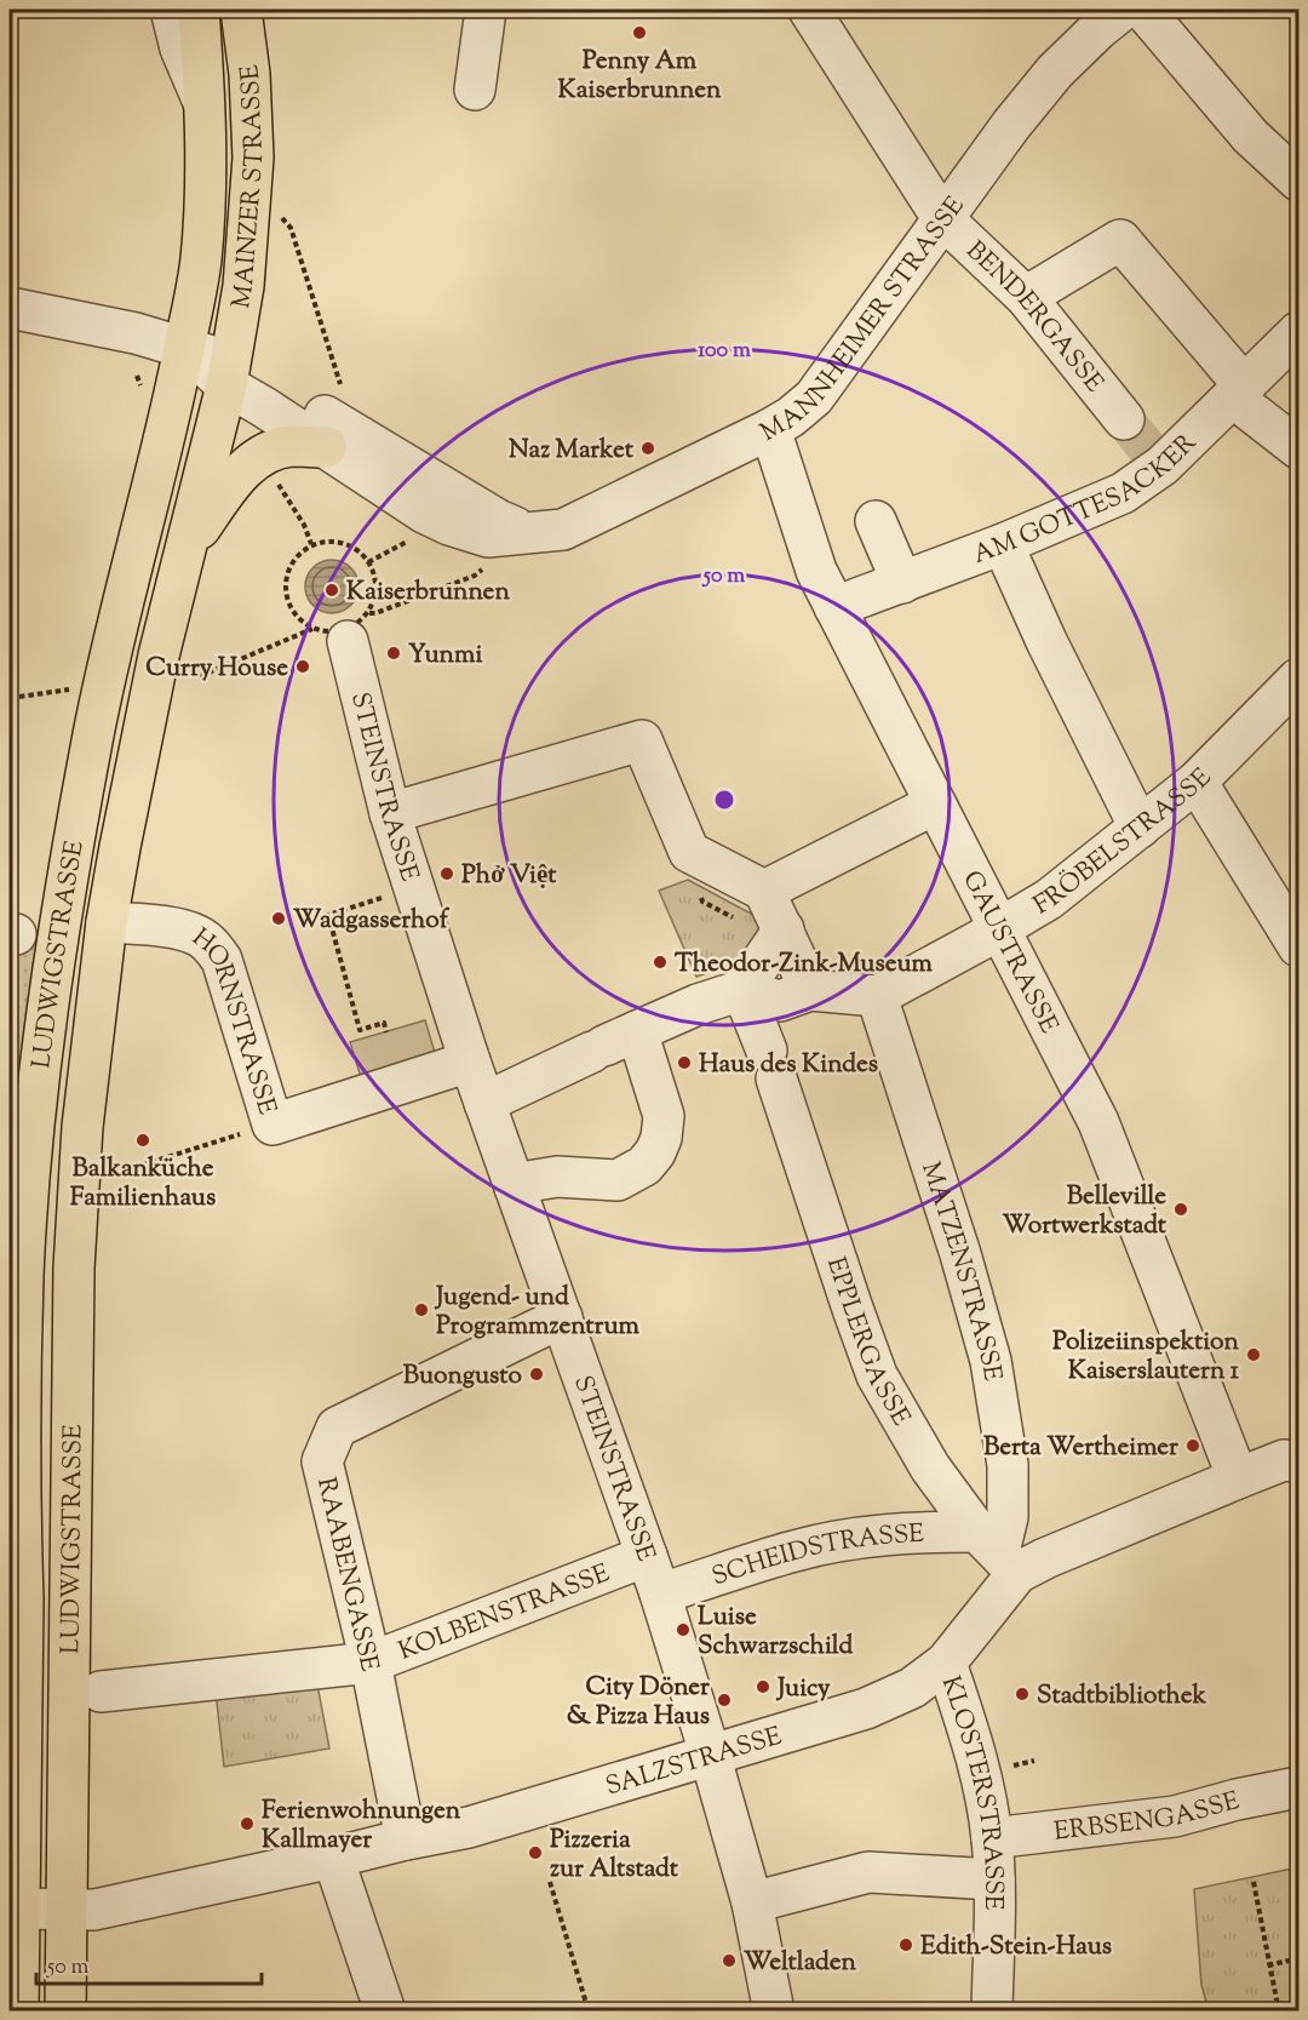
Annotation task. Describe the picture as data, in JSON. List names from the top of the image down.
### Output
{
  "streets": {
    "main road": ["MAINZER STRASSE", "LUDWIGSTRASSE"],
    "street": [
      "MANNHEIMER STRASSE",
      "BENDERGASSE",
      "AM GOTTESACKER",
      "STEINSTRASSE",
      "FRÖBELSTRASSE",
      "GAUSTRASSE",
      "HORNSTRASSE",
      "MATZENSTRASSE",
      "EPPLERGASSE",
      "SCHEIDSTRASSE",
      "RAABENGASSE",
      "KOLBENSTRASSE",
      "SALZSTRASSE",
      "KLOSTERSTRASSE",
      "ERBSENGASSE"
    ]
  },
  "crossings": [
    ["MAINZER STRASSE", "MANNHEIMER STRASSE"],
    ["MAINZER STRASSE", "LUDWIGSTRASSE"],
    ["MANNHEIMER STRASSE", "BENDERGASSE"],
    ["MANNHEIMER STRASSE", "GAUSTRASSE"],
    ["MANNHEIMER STRASSE", "LUDWIGSTRASSE"],
    ["AM GOTTESACKER", "GAUSTRASSE"],
    ["STEINSTRASSE", "HORNSTRASSE"],
    ["STEINSTRASSE", "SCHEIDSTRASSE"],
    ["STEINSTRASSE", "RAABENGASSE"],
    ["STEINSTRASSE", "KOLBENSTRASSE"],
    ["STEINSTRASSE", "SALZSTRASSE"],
    ["FRÖBELSTRASSE", "GAUSTRASSE"],
    ["FRÖBELSTRASSE", "MATZENSTRASSE"],
    ["GAUSTRASSE", "SALZSTRASSE"],
    ["LUDWIGSTRASSE", "HORNSTRASSE"],
    ["LUDWIGSTRASSE", "SALZSTRASSE"],
    ["MATZENSTRASSE", "EPPLERGASSE"],
    ["MATZENSTRASSE", "SCHEIDSTRASSE"],
    ["MATZENSTRASSE", "SALZSTRASSE"],
    ["EPPLERGASSE", "SCHEIDSTRASSE"],
    ["EPPLERGASSE", "SALZSTRASSE"],
    ["SCHEIDSTRASSE", "SALZSTRASSE"],
    ["RAABENGASSE", "KOLBENSTRASSE"],
    ["RAABENGASSE", "SALZSTRASSE"],
    ["SALZSTRASSE", "KLOSTERSTRASSE"],
    ["KLOSTERSTRASSE", "ERBSENGASSE"]
  ],
  "places": [
    "Penny Am Kaiserbrunnen",
    "Naz Market",
    "Kaiserbrunnen",
    "Yunmi",
    "Curry House",
    "Phở Việt",
    "Wadgasserhof",
    "Theodor-Zink-Museum",
    "Haus des Kindes",
    "Balkanküche Familienhaus",
    "Belleville Wortwerkstadt",
    "Jugend- und Programmzentrum",
    "Polizeiinspektion Kaiserslautern 1",
    "Buongusto",
    "Berta Wertheimer",
    "Luise Schwarzschild",
    "Juicy",
    "Stadtbibliothek",
    "City Döner & Pizza Haus",
    "Ferienwohnungen Kallmayer",
    "Pizzeria zur Altstadt",
    "Edith-Stein-Haus",
    "Weltladen"
  ],
  "scale_bar": "50 m",
  "rings": ["100 m", "50 m"]
}
